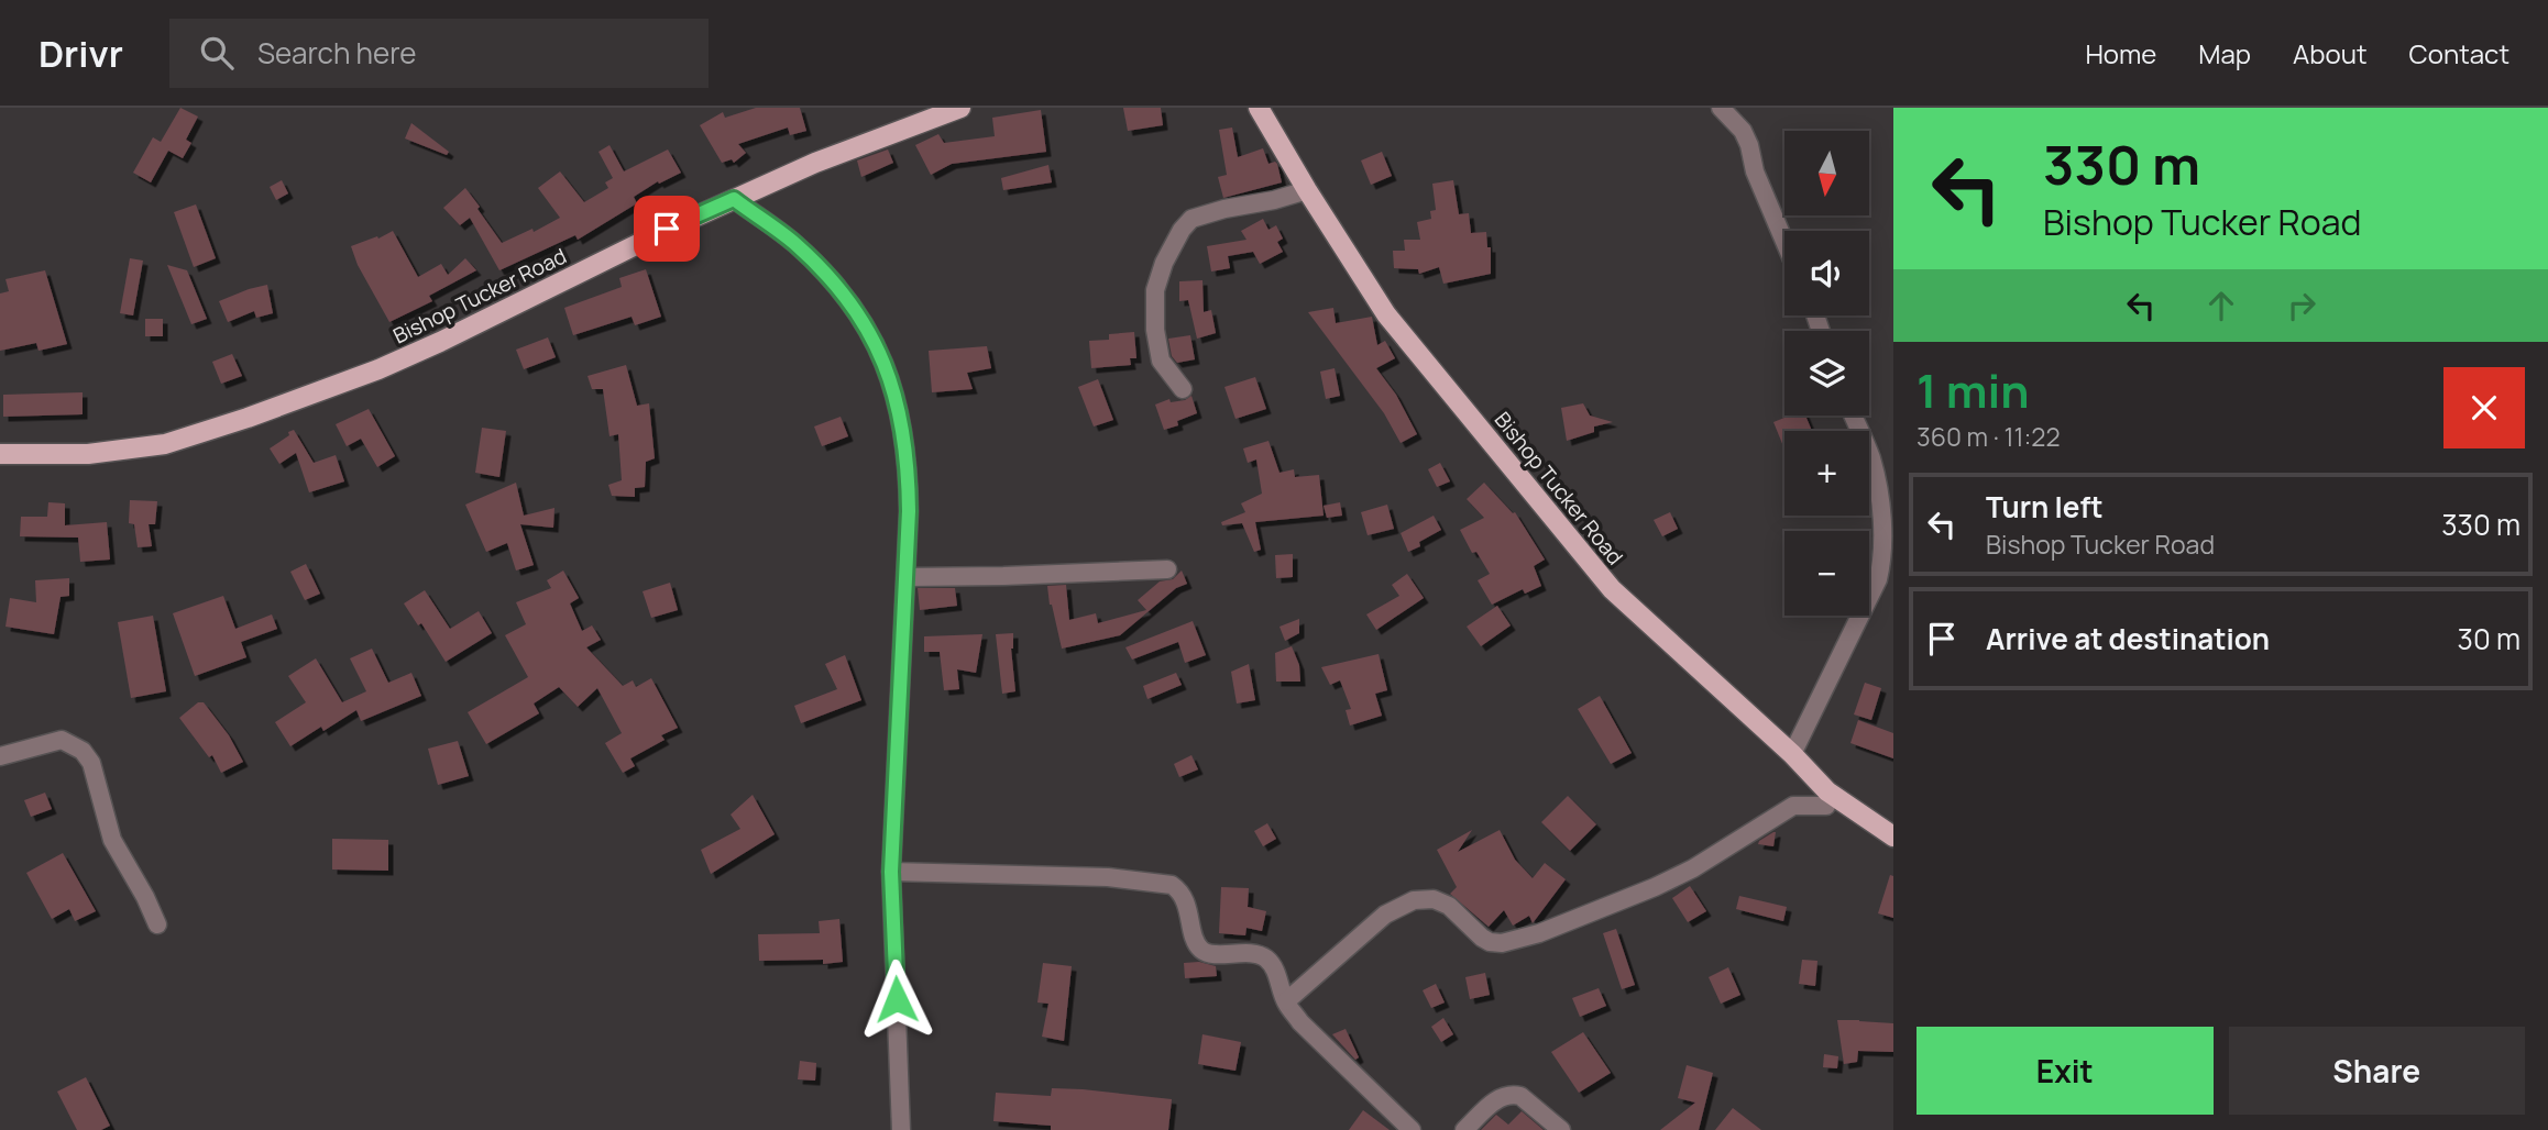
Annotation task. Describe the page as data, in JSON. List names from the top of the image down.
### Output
{
  "streets": {
    "main road": ["Bishop Tucker Road"]
  },
  "north": "bottom",
  "page": {
    "header": "Drivr",
    "search": "Search here",
    "nav": [
      "Home",
      "Map",
      "About",
      "Contact"
    ],
    "turn": ["330 m", "Bishop Tucker Road"],
    "map_buttons": ["+", "−"],
    "heading": ["1 min", "360 m · 11:22"],
    "list": [
      {
        "name": "Turn left",
        "note": "Bishop Tucker Road",
        "value": "330 m"
      },
      {
        "name": "Arrive at destination",
        "value": "30 m"
      }
    ],
    "buttons": ["Exit", "Share"]
  }
}
